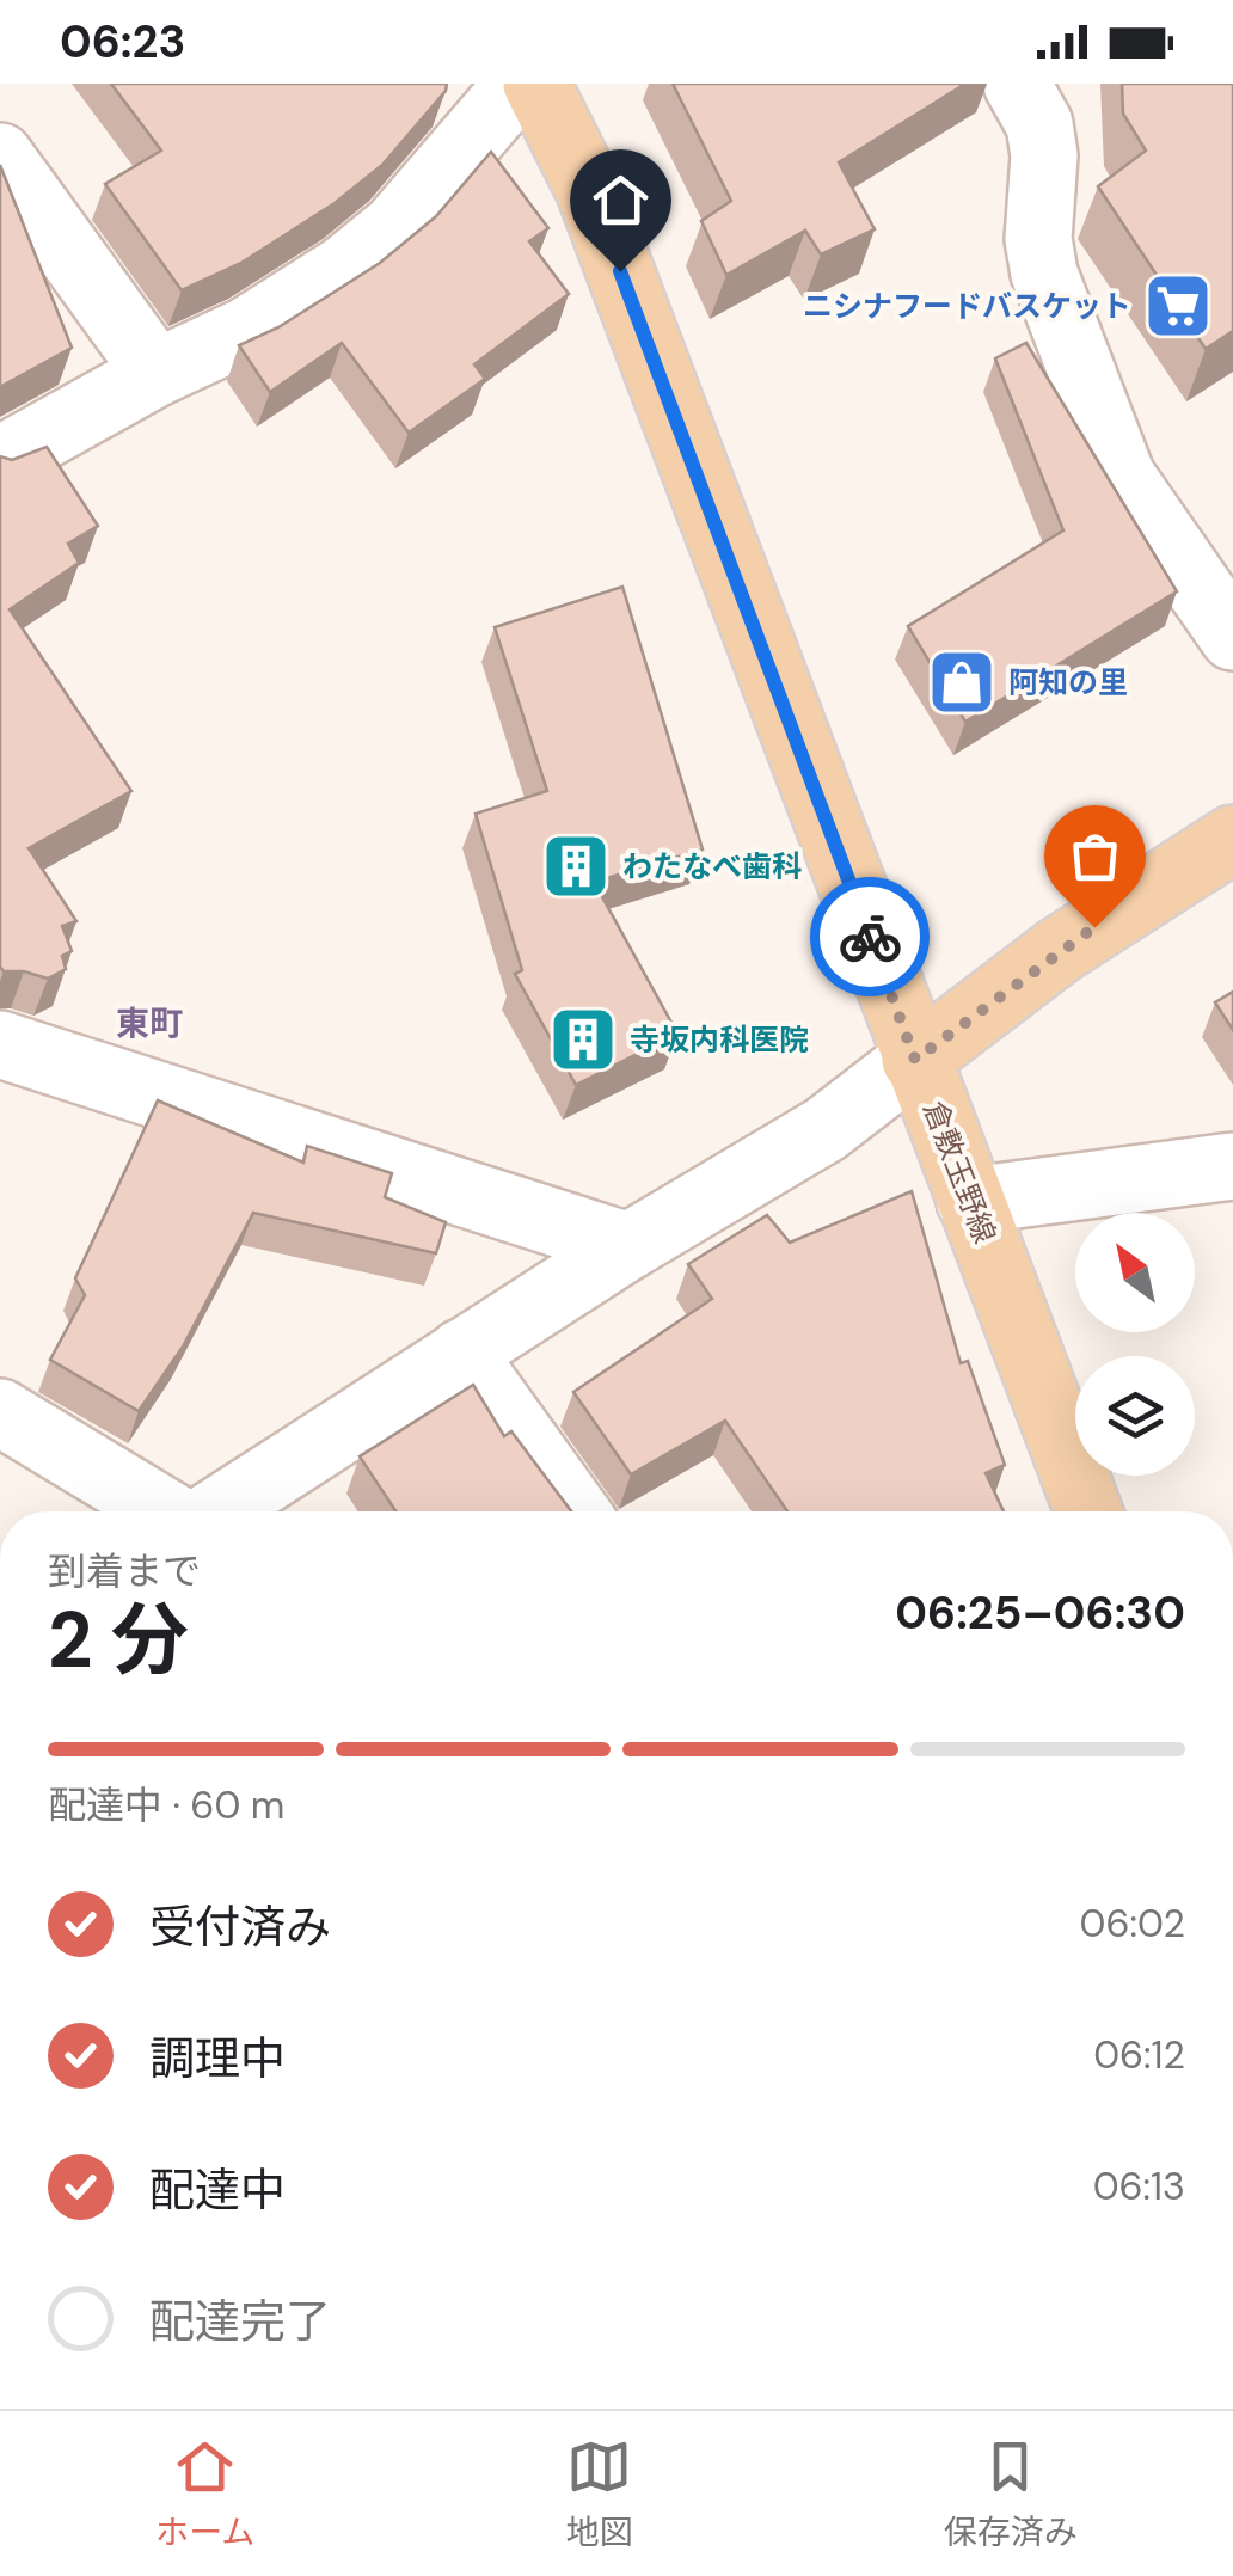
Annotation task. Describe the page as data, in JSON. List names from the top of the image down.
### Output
{
  "streets": {
    "main road": ["倉敷玉野線"]
  },
  "districts": ["東町"],
  "places": {
    "supermarket": ["ニシナフードバスケット"],
    "shop": ["阿知の里"],
    "building": ["わたなべ歯科", "寺坂内科医院"]
  },
  "north": "top left",
  "page": {
    "status": "06:23",
    "heading": ["2 分", "到着まで", "06:25–06:30"],
    "bar": "配達中 · 60 m",
    "list": [
      ["受付済み", "06:02"],
      ["調理中", "06:12"],
      ["配達中", "06:13"],
      "配達完了"
    ],
    "tabs": ["ホーム", "地図", "保存済み"]
  }
}
